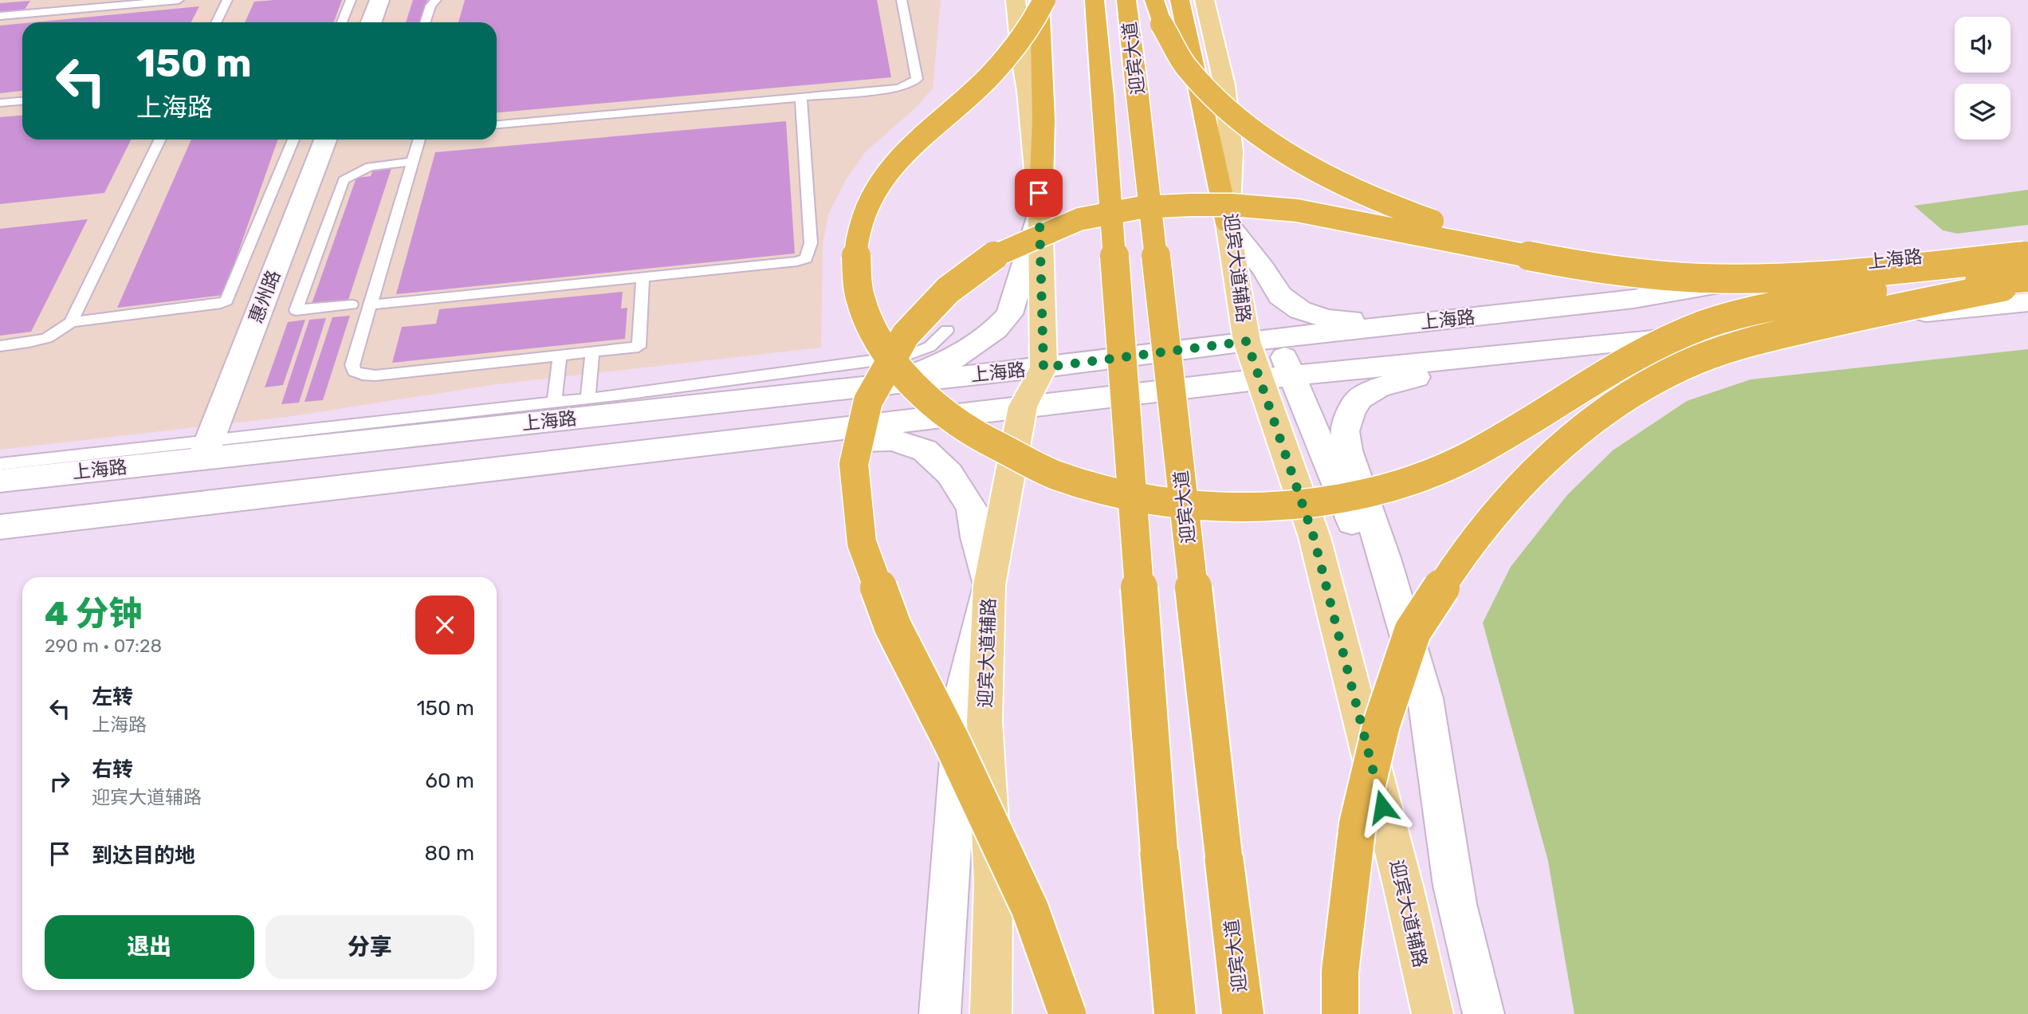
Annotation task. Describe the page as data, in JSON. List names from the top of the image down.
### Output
{
  "streets": {
    "highway": ["迎宾大道"],
    "main road": ["迎宾大道辅路"],
    "street": ["上海路", "惠州路"]
  },
  "crossings": [
    ["上海路", "迎宾大道辅路"],
    ["上海路", "惠州路"]
  ],
  "page": {
    "turn": ["150 m", "上海路"],
    "heading": ["4 分钟", "290 m · 07:28"],
    "list": [
      {
        "name": "左转",
        "note": "上海路",
        "value": "150 m"
      },
      {
        "name": "右转",
        "note": "迎宾大道辅路",
        "value": "60 m"
      },
      {
        "name": "到达目的地",
        "value": "80 m"
      }
    ],
    "buttons": ["退出", "分享"]
  }
}
